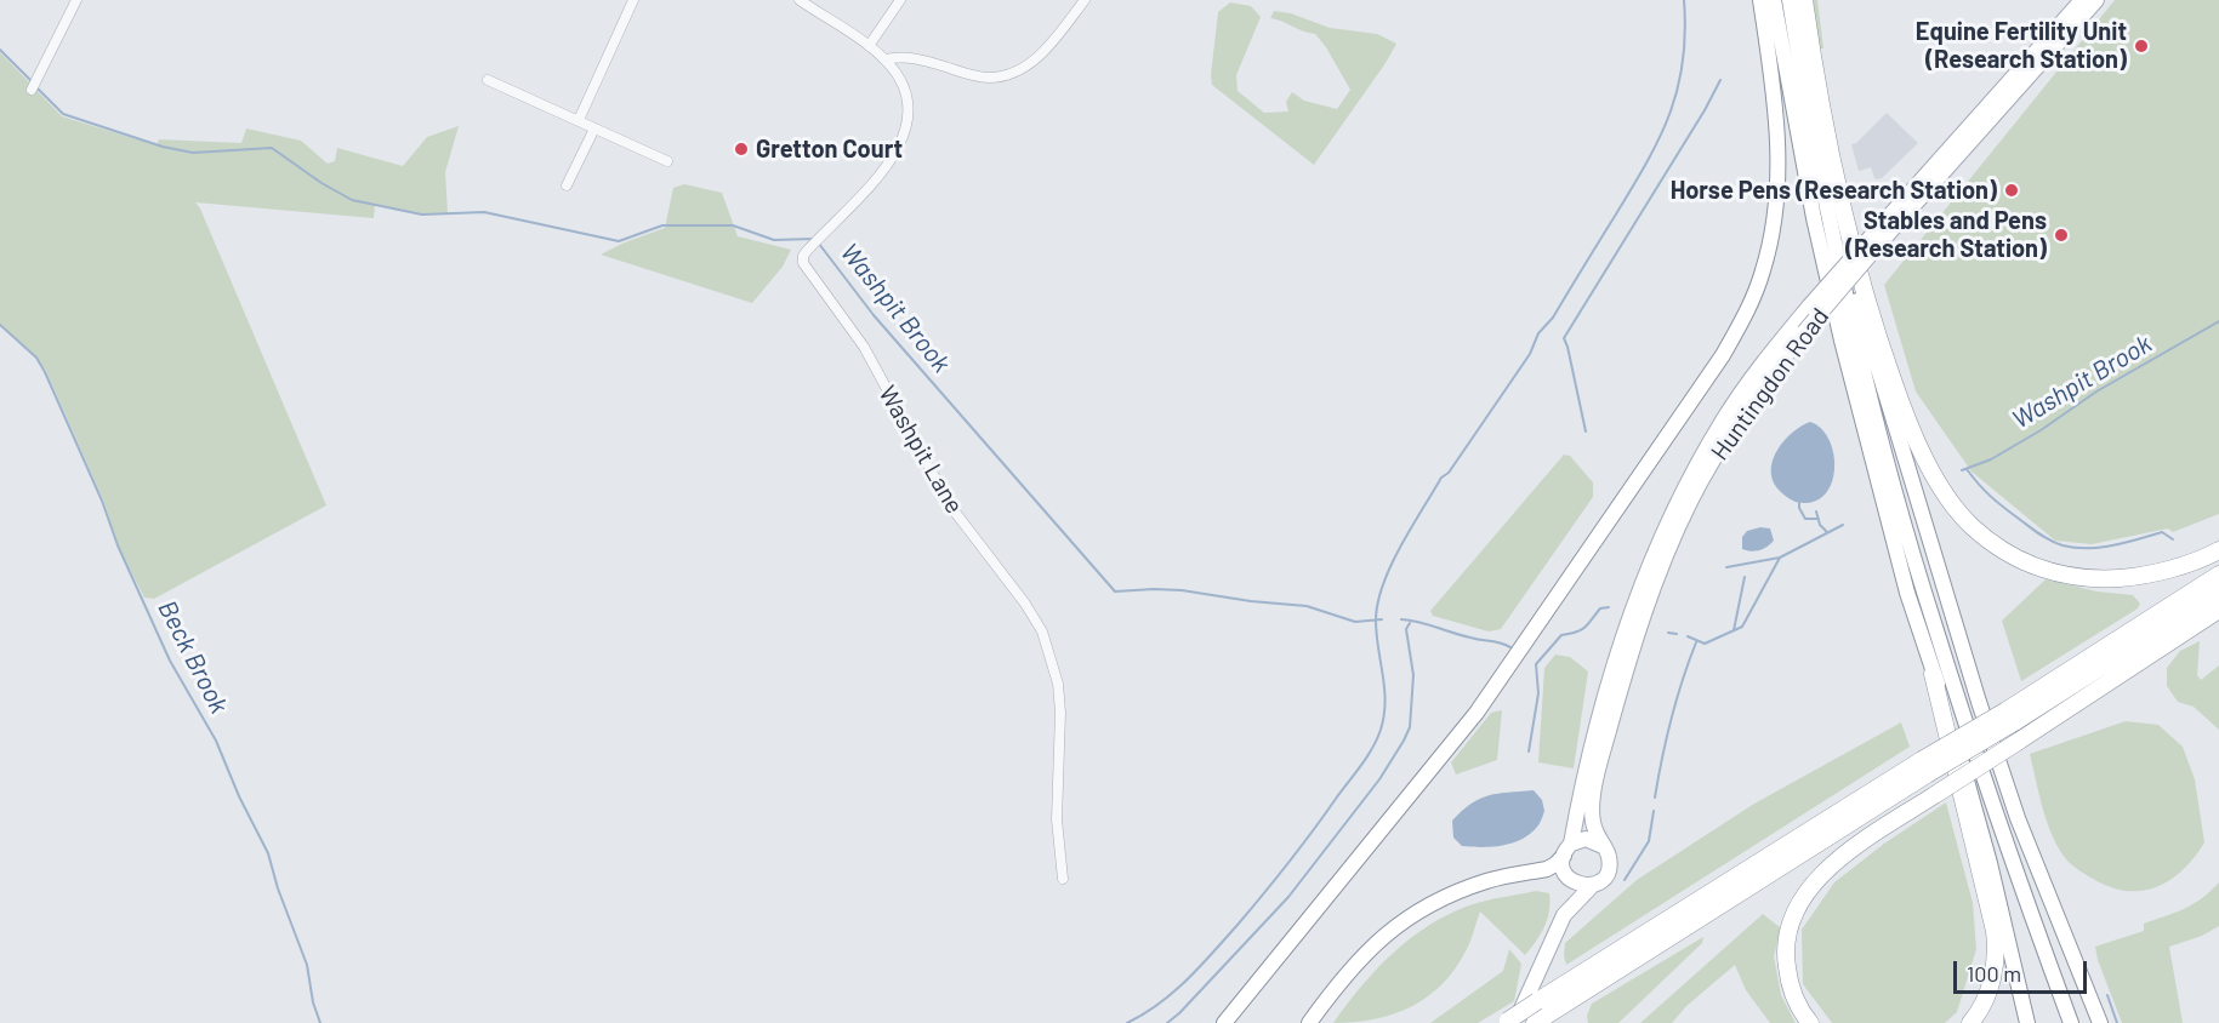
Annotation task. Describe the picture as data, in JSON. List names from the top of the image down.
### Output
{
  "streets": {
    "main road": ["Huntingdon Road"],
    "street": ["Washpit Lane"]
  },
  "water": ["Washpit Brook", "Beck Brook"],
  "places": [
    "Equine Fertility Unit (Research Station)",
    "Gretton Court",
    "Horse Pens (Research Station)",
    "Stables and Pens (Research Station)"
  ],
  "scale_bar": "100 m"
}
